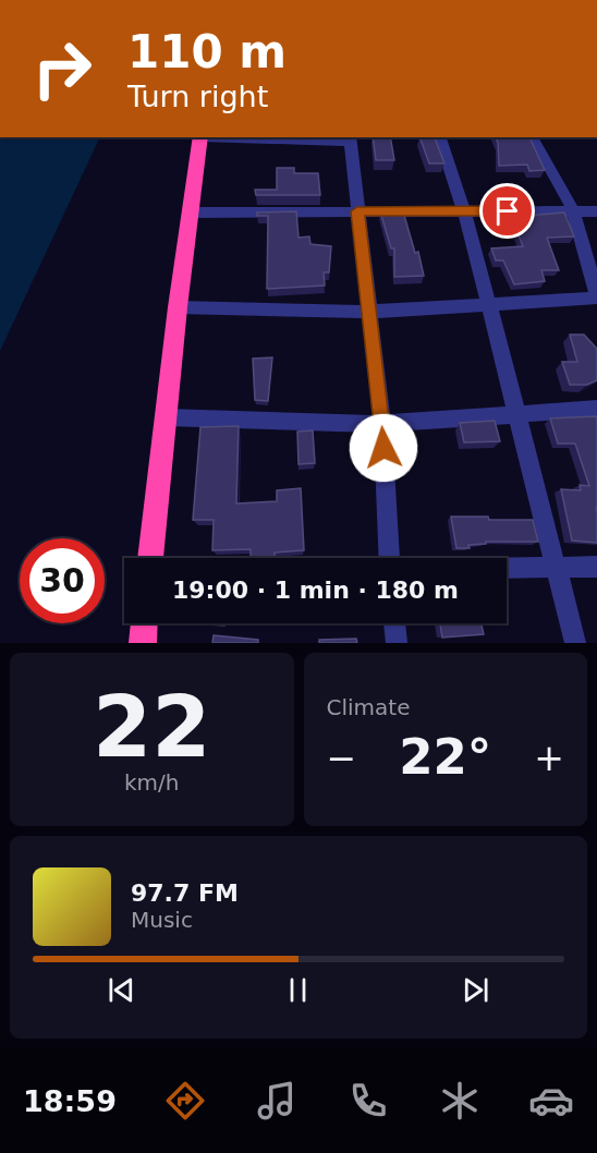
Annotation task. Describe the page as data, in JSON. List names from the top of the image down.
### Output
{
  "page": {
    "turn": ["110 m", "Turn right"],
    "limit": "30",
    "trip": "19:00 · 1 min · 180 m",
    "tile": [
      ["22", "km/h"],
      "Climate"
    ],
    "heat": ["−", "22°", "+"],
    "song": ["97.7 FM", "Music"],
    "tabs": "18:59"
  }
}
